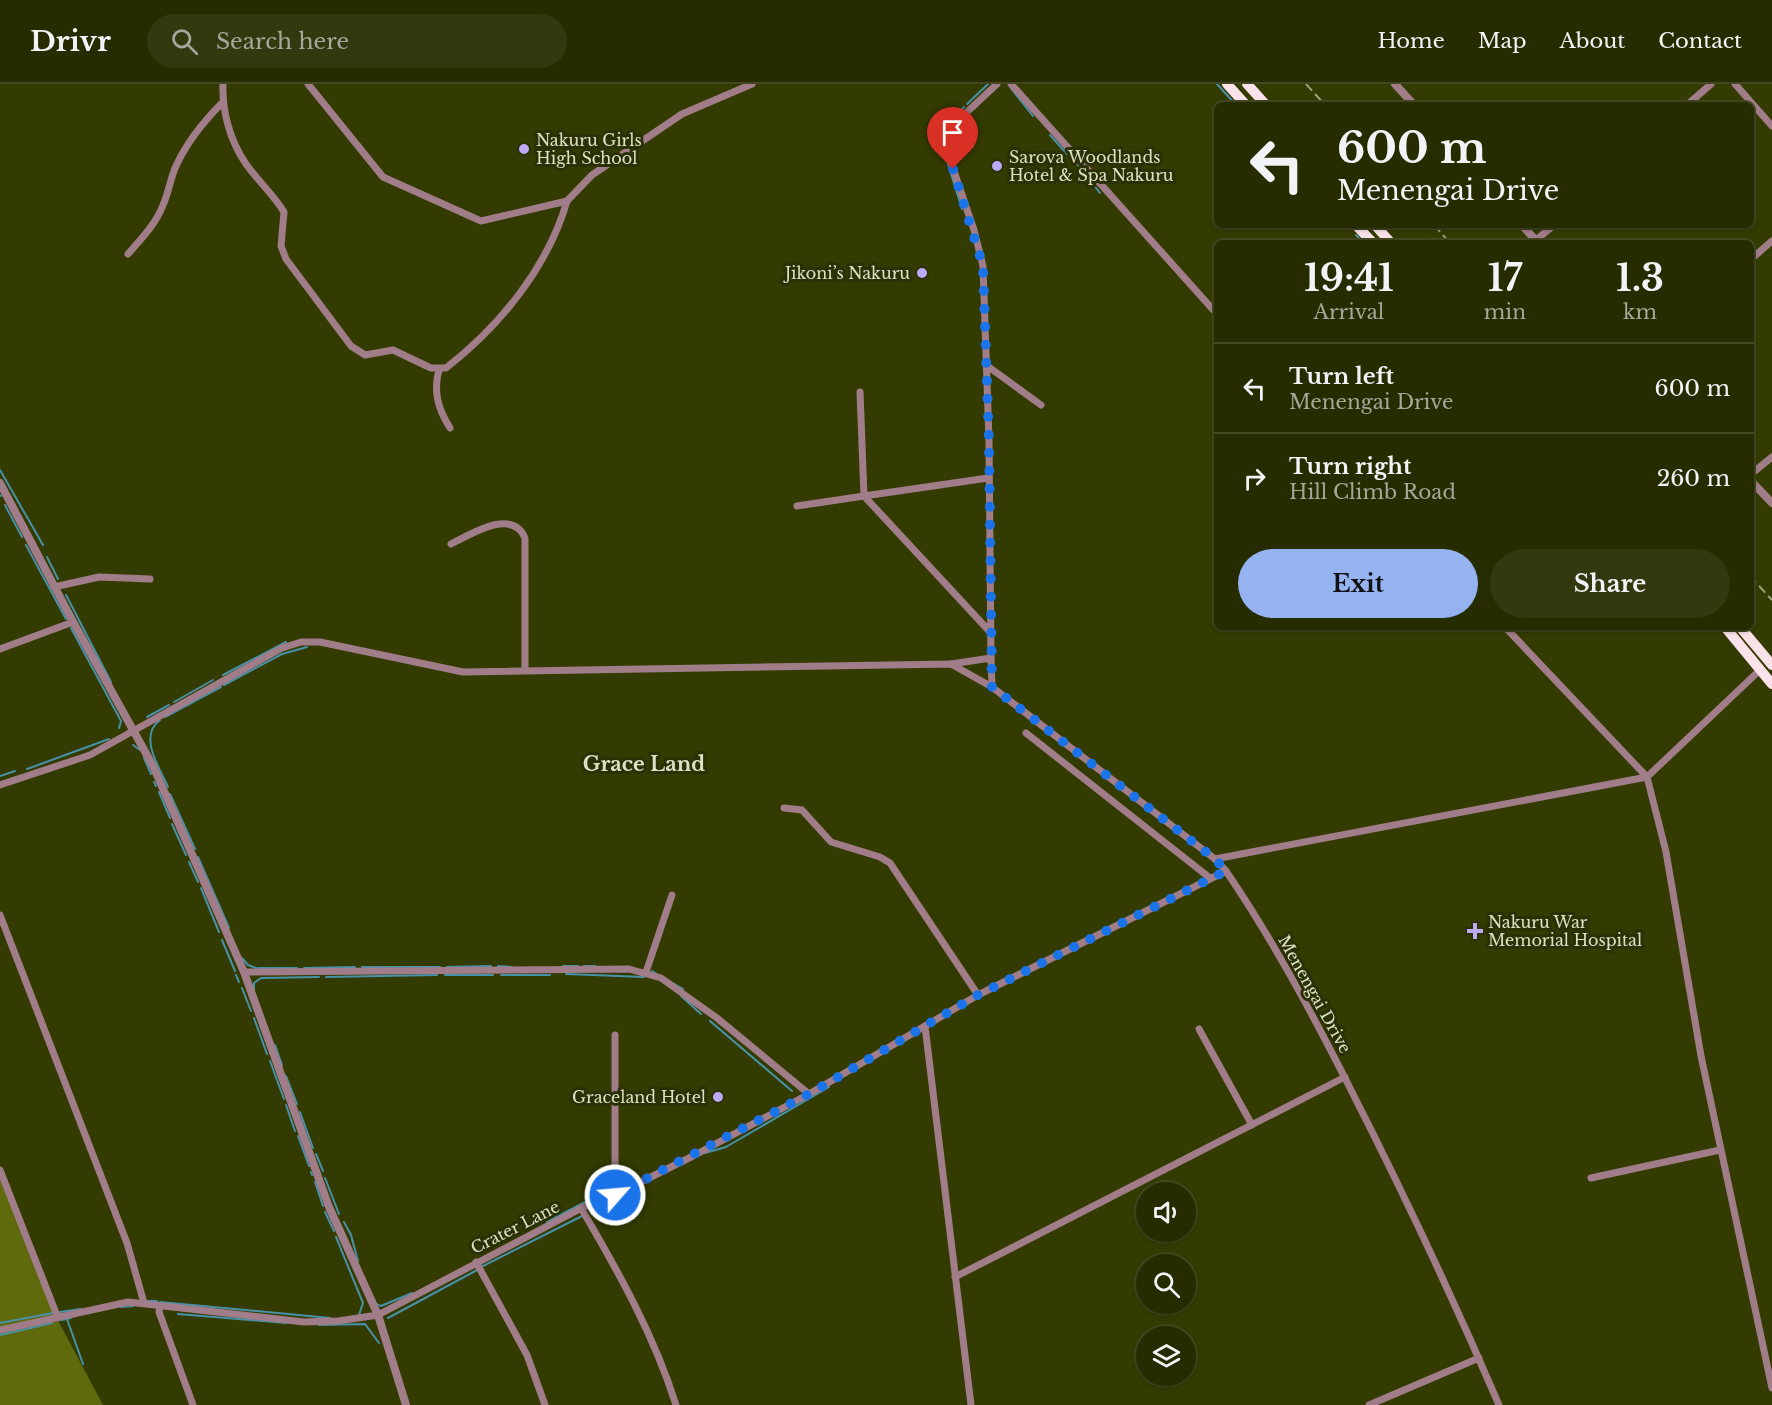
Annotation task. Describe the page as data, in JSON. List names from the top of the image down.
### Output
{
  "streets": {
    "street": ["Menengai Drive", "Crater Lane"]
  },
  "crossings": [
    ["Menengai Drive", "Crater Lane"]
  ],
  "districts": ["Grace Land"],
  "places": {
    "other": [
      "Nakuru Girls High School",
      "Sarova Woodlands Hotel & Spa Nakuru",
      "Jikoni’s Nakuru",
      "Graceland Hotel"
    ],
    "health": ["Nakuru War Memorial Hospital"]
  },
  "page": {
    "header": "Drivr",
    "search": "Search here",
    "nav": [
      "Home",
      "Map",
      "About",
      "Contact"
    ],
    "turn": ["600 m", "Menengai Drive"],
    "eta": [
      "19:41",
      "Arrival",
      "17",
      "min",
      "1.3",
      "km"
    ],
    "list": [
      {
        "name": "Turn left",
        "note": "Menengai Drive",
        "value": "600 m"
      },
      {
        "name": "Turn right",
        "note": "Hill Climb Road",
        "value": "260 m"
      }
    ],
    "buttons": ["Exit", "Share"]
  }
}
